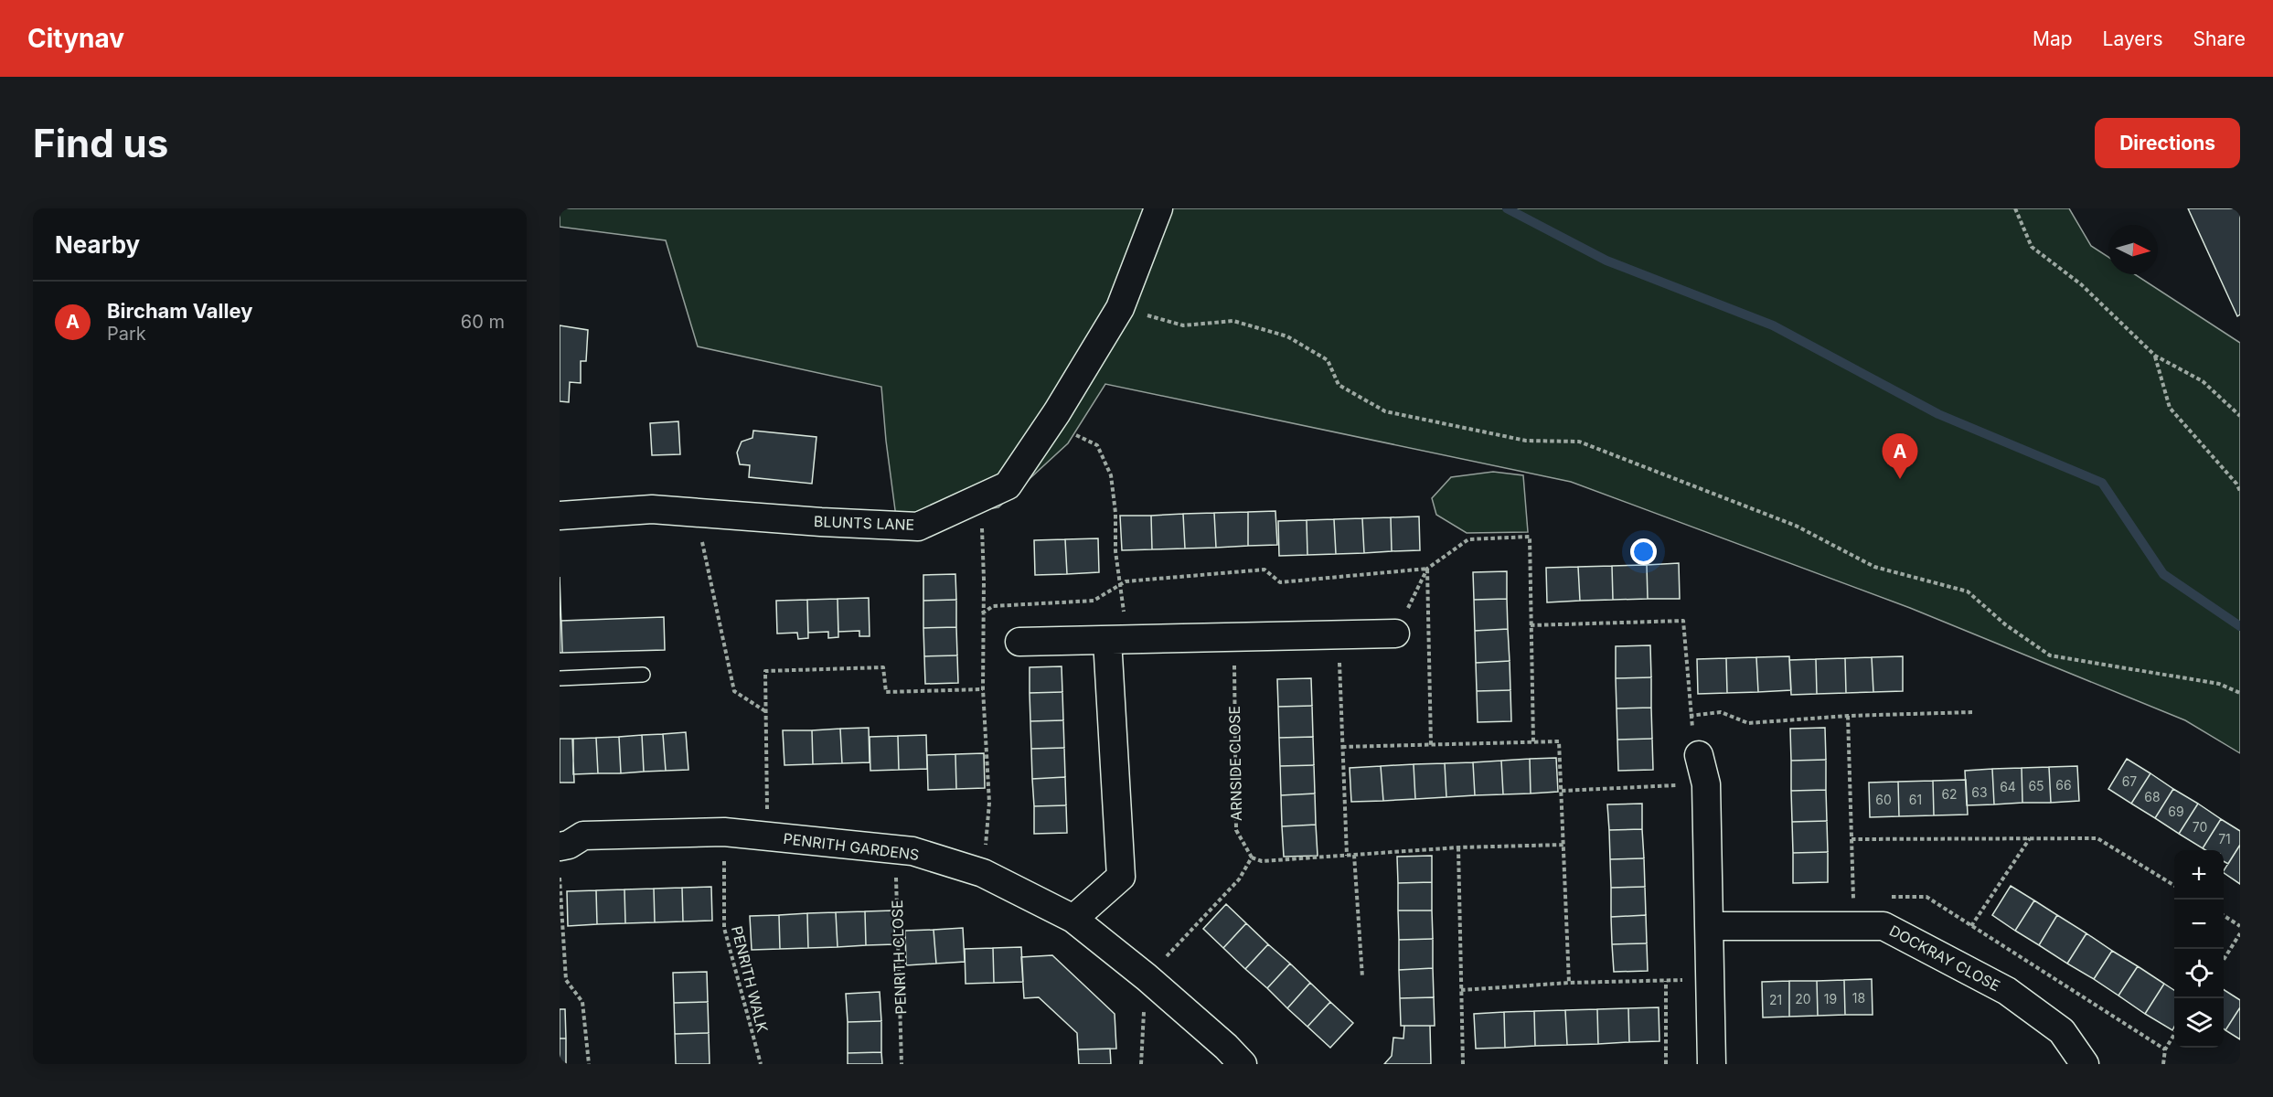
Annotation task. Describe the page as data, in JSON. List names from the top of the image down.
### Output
{
  "streets": {
    "street": ["BLUNTS LANE", "PENRITH GARDENS", "DOCKRAY CLOSE"],
    "path": ["ARNSIDE CLOSE", "PENRITH CLOSE", "PENRITH WALK"]
  },
  "crossings": [
    ["PENRITH GARDENS", "PENRITH CLOSE"],
    ["PENRITH GARDENS", "PENRITH WALK"]
  ],
  "house_numbers": [
    "67",
    "66",
    "65",
    "64",
    "63",
    "62",
    "68",
    "60",
    "61",
    "69",
    "70",
    "71",
    "18",
    "20",
    "19",
    "21"
  ],
  "north": "right",
  "page": {
    "header": "Citynav",
    "nav": ["Map", "Layers", "Share"],
    "buttons": "Directions",
    "title": "Find us",
    "heading": "Nearby",
    "list": [
      {
        "mark": "A",
        "name": "Bircham Valley",
        "note": "Park",
        "value": "60 m"
      }
    ],
    "pins": "A",
    "map_buttons": ["+", "−"]
  }
}
